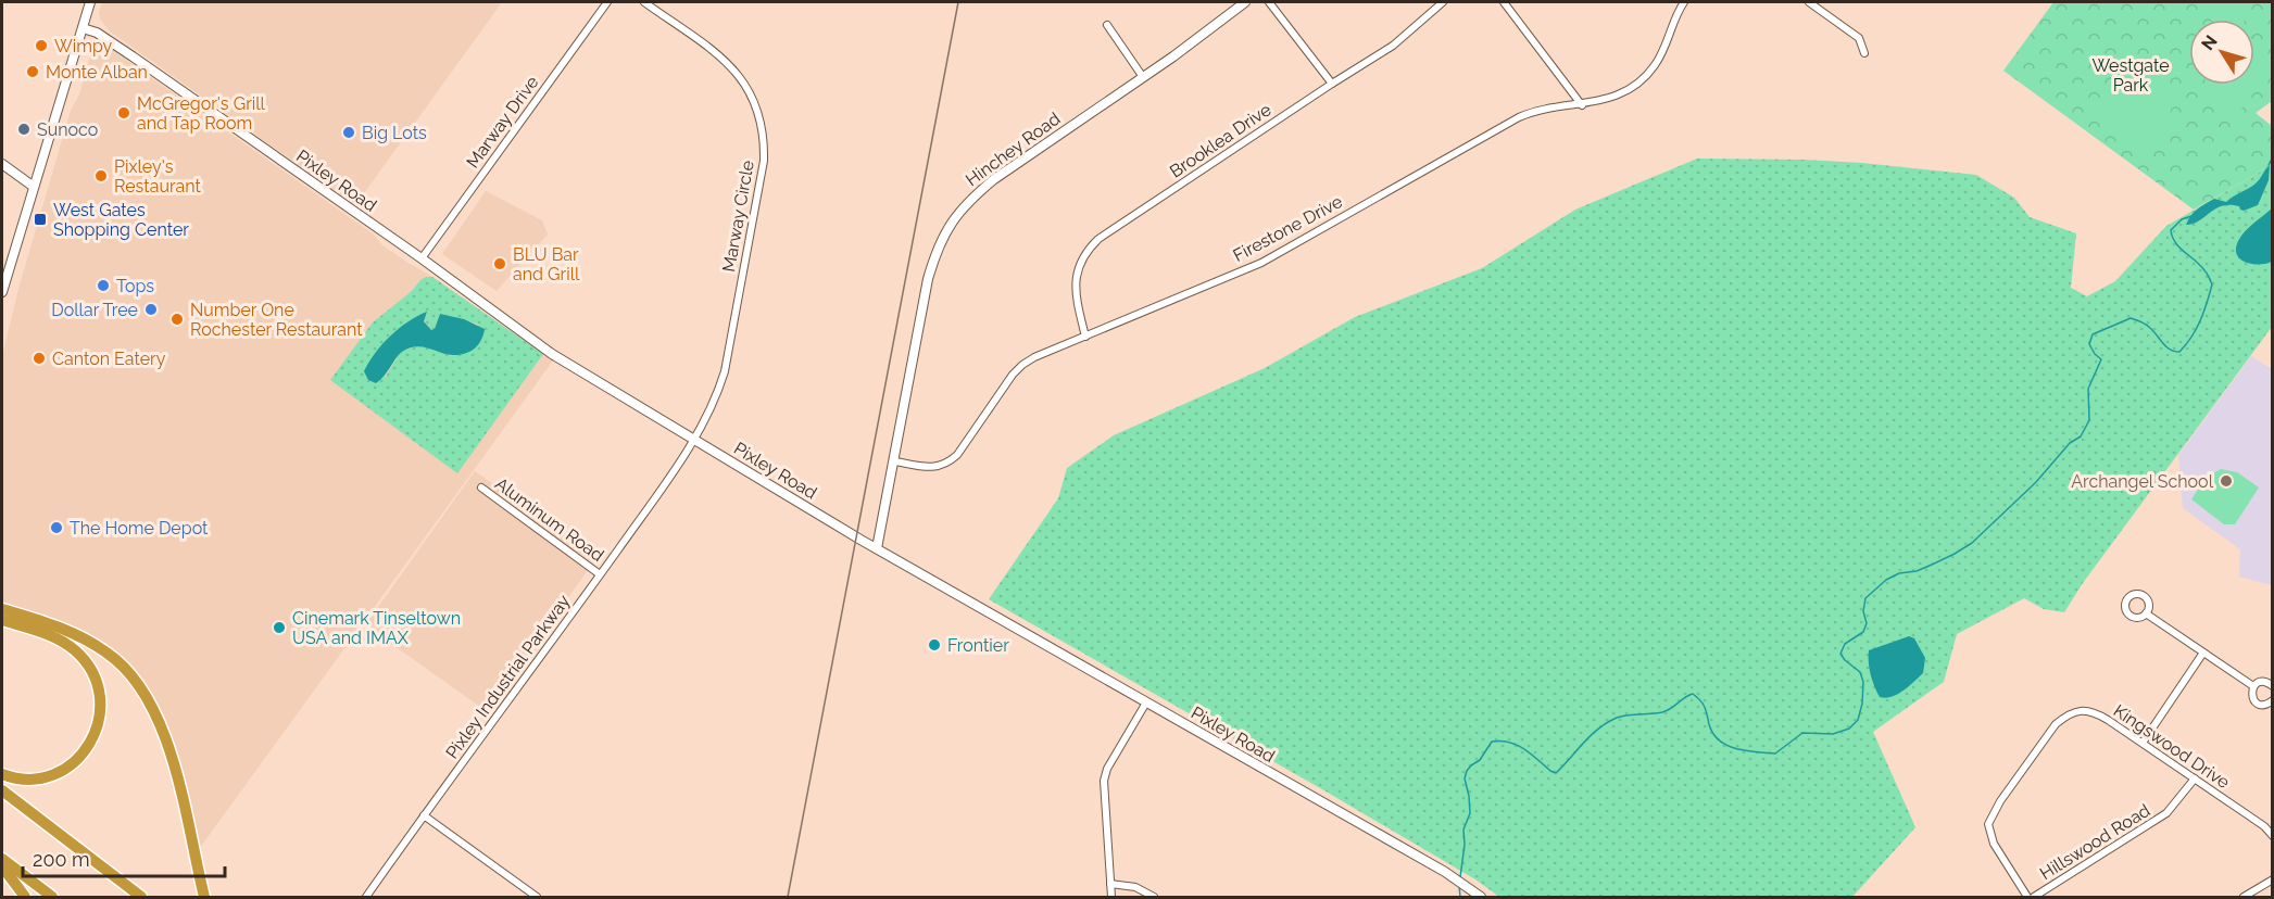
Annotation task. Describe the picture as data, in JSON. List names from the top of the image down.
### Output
{
  "streets": {
    "street": [
      "Marway Drive",
      "Brooklea Drive",
      "Hinchey Road",
      "Pixley Road",
      "Marway Circle",
      "Firestone Drive",
      "Aluminum Road",
      "Pixley Industrial Parkway",
      "Kingswood Drive",
      "Hillswood Road"
    ]
  },
  "crossings": [
    ["Marway Drive", "Pixley Road"],
    ["Brooklea Drive", "Firestone Drive"],
    ["Hinchey Road", "Pixley Road"],
    ["Hinchey Road", "Firestone Drive"],
    ["Pixley Road", "Marway Circle"],
    ["Pixley Road", "Pixley Industrial Parkway"],
    ["Marway Circle", "Pixley Industrial Parkway"],
    ["Aluminum Road", "Pixley Industrial Parkway"],
    ["Kingswood Drive", "Hillswood Road"]
  ],
  "parks": ["Westgate Park"],
  "places": {
    "other": [
      "Wimpy",
      "Monte Alban",
      "McGregor's Grill and Tap Room",
      "Sunoco",
      "Big Lots",
      "Pixley's Restaurant",
      "BLU Bar and Grill",
      "Tops",
      "Dollar Tree",
      "Number One Rochester Restaurant",
      "Canton Eatery",
      "Archangel School",
      "The Home Depot",
      "Cinemark Tinseltown USA and IMAX",
      "Frontier"
    ],
    "transit": ["West Gates Shopping Center"]
  },
  "scale_bar": "200 m",
  "north": "top left"
}
